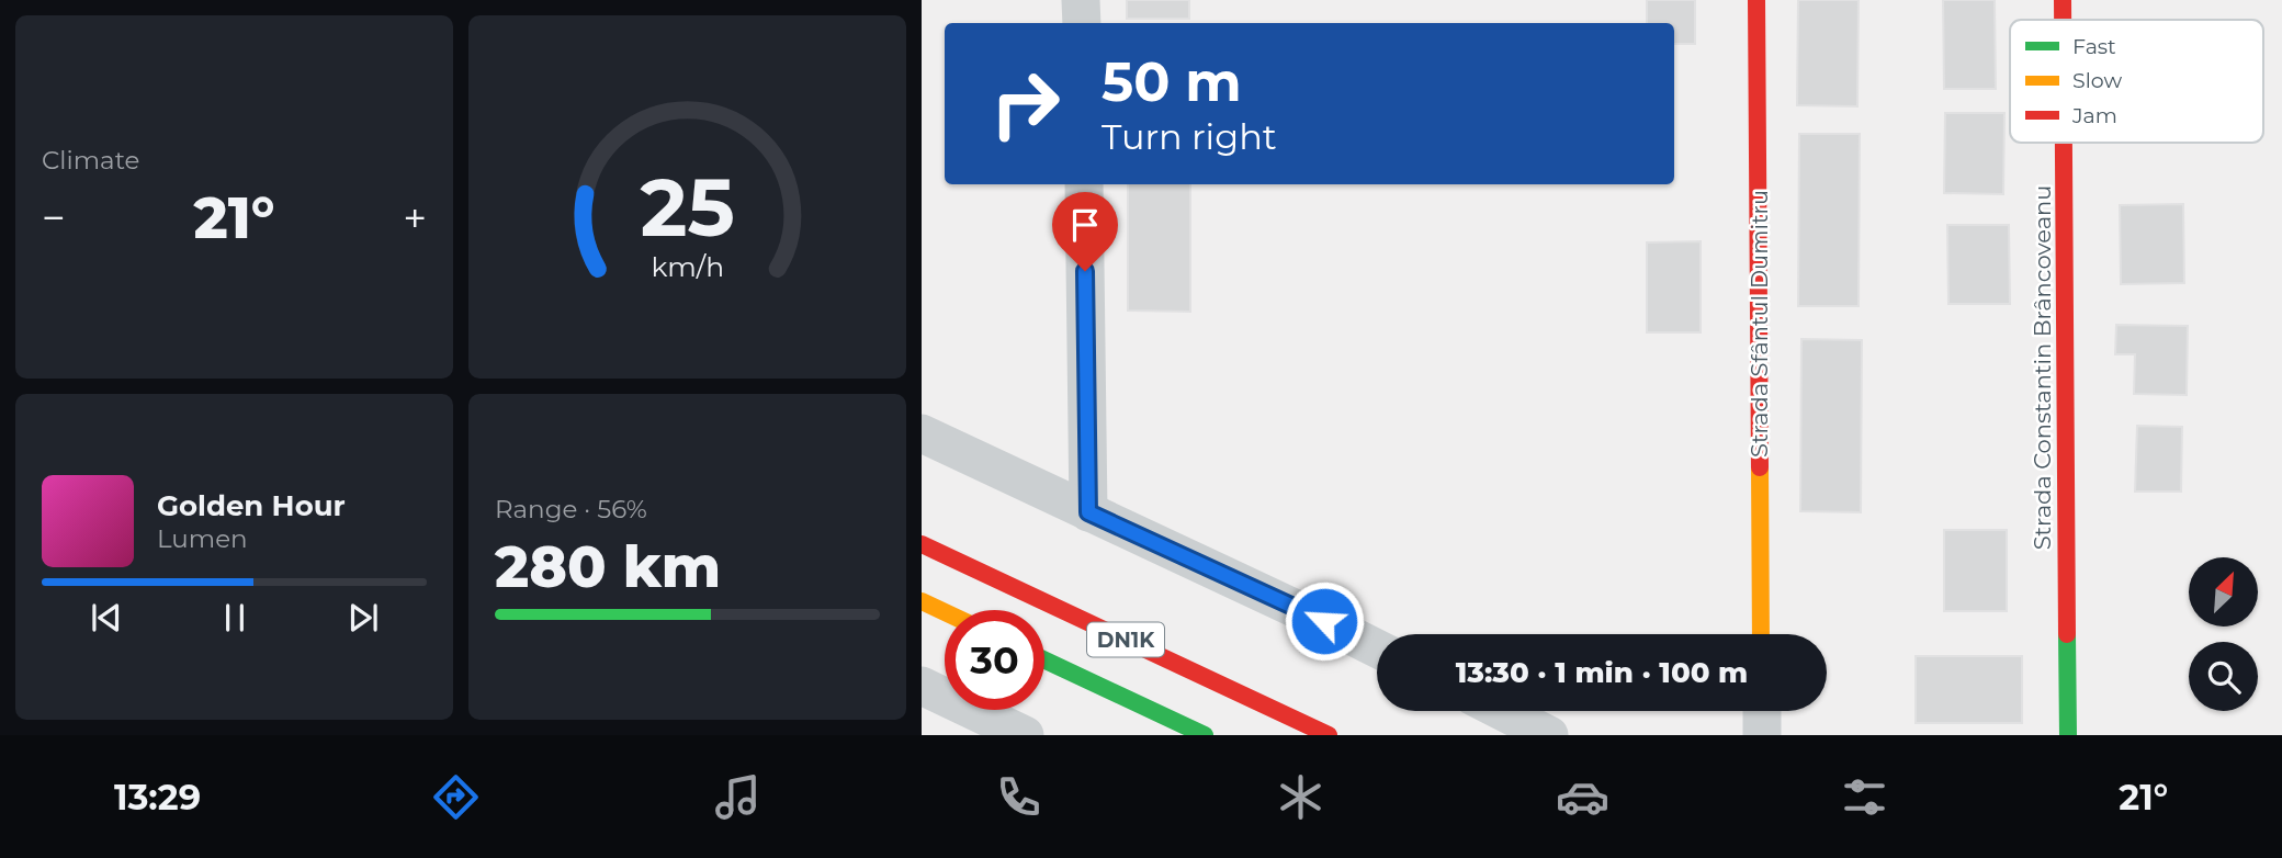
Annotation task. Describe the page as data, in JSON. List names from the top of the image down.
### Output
{
  "streets": {
    "main road": ["Strada Sfântul Dumitru", "Strada Constantin Brâncoveanu", "DN1K"]
  },
  "legend": ["Fast", "Slow", "Jam"],
  "north": "top right",
  "page": {
    "tile": [
      "Climate",
      ["Range · 56%", "280 km"]
    ],
    "turn": ["50 m", "Turn right"],
    "heat": ["−", "21°", "+"],
    "song": ["Golden Hour", "Lumen"],
    "limit": "30",
    "trip": "13:30 · 1 min · 100 m",
    "tabs": ["13:29", "21°"],
    "gauge": ["25", "km/h"]
  }
}
